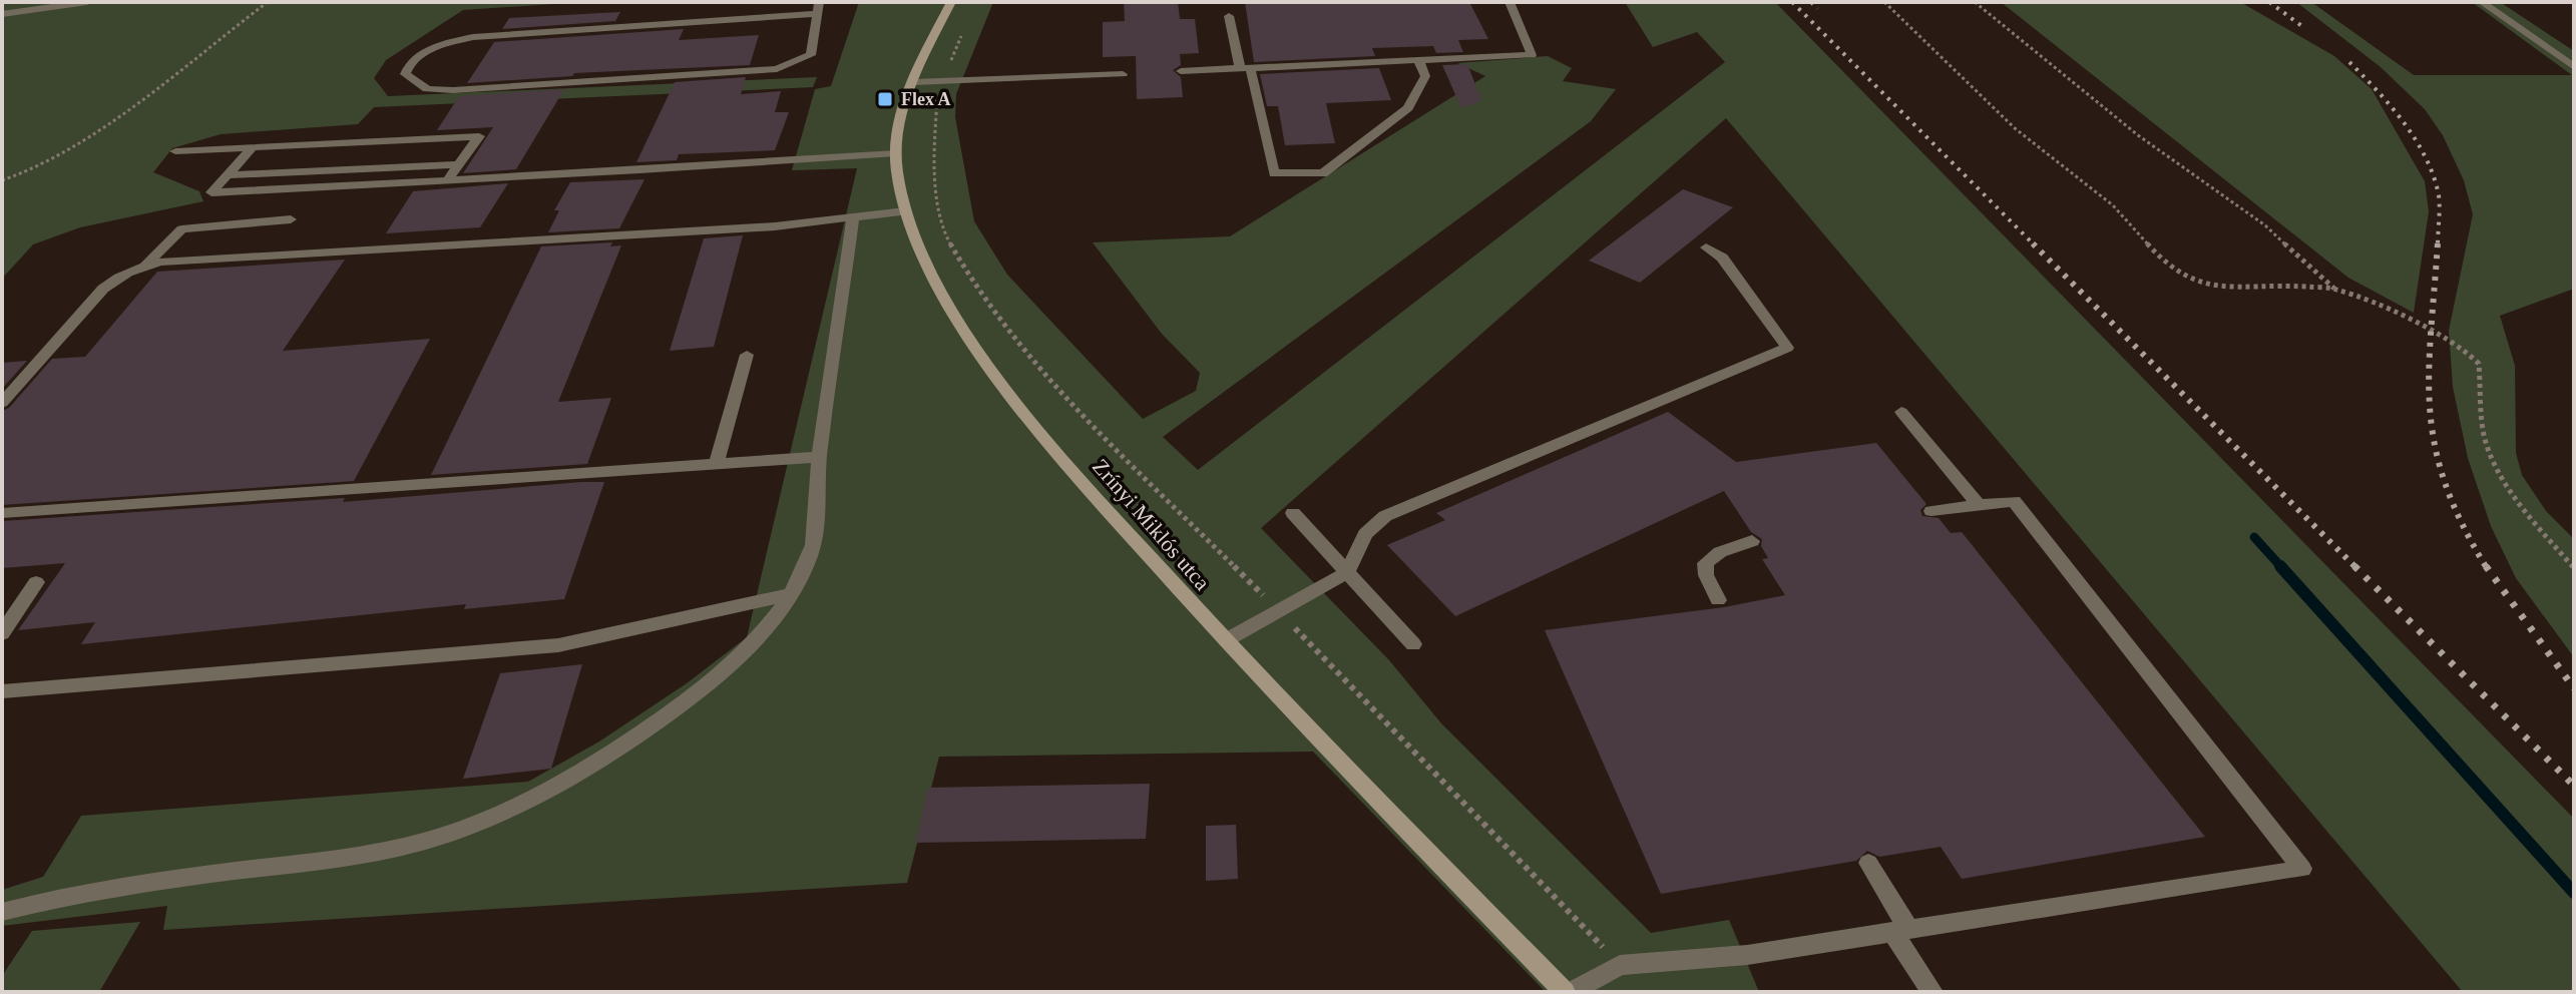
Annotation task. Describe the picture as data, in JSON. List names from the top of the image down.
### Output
{
  "streets": {
    "main road": ["Zrínyi Miklós utca"]
  },
  "places": {
    "transit": ["Flex A"]
  }
}
